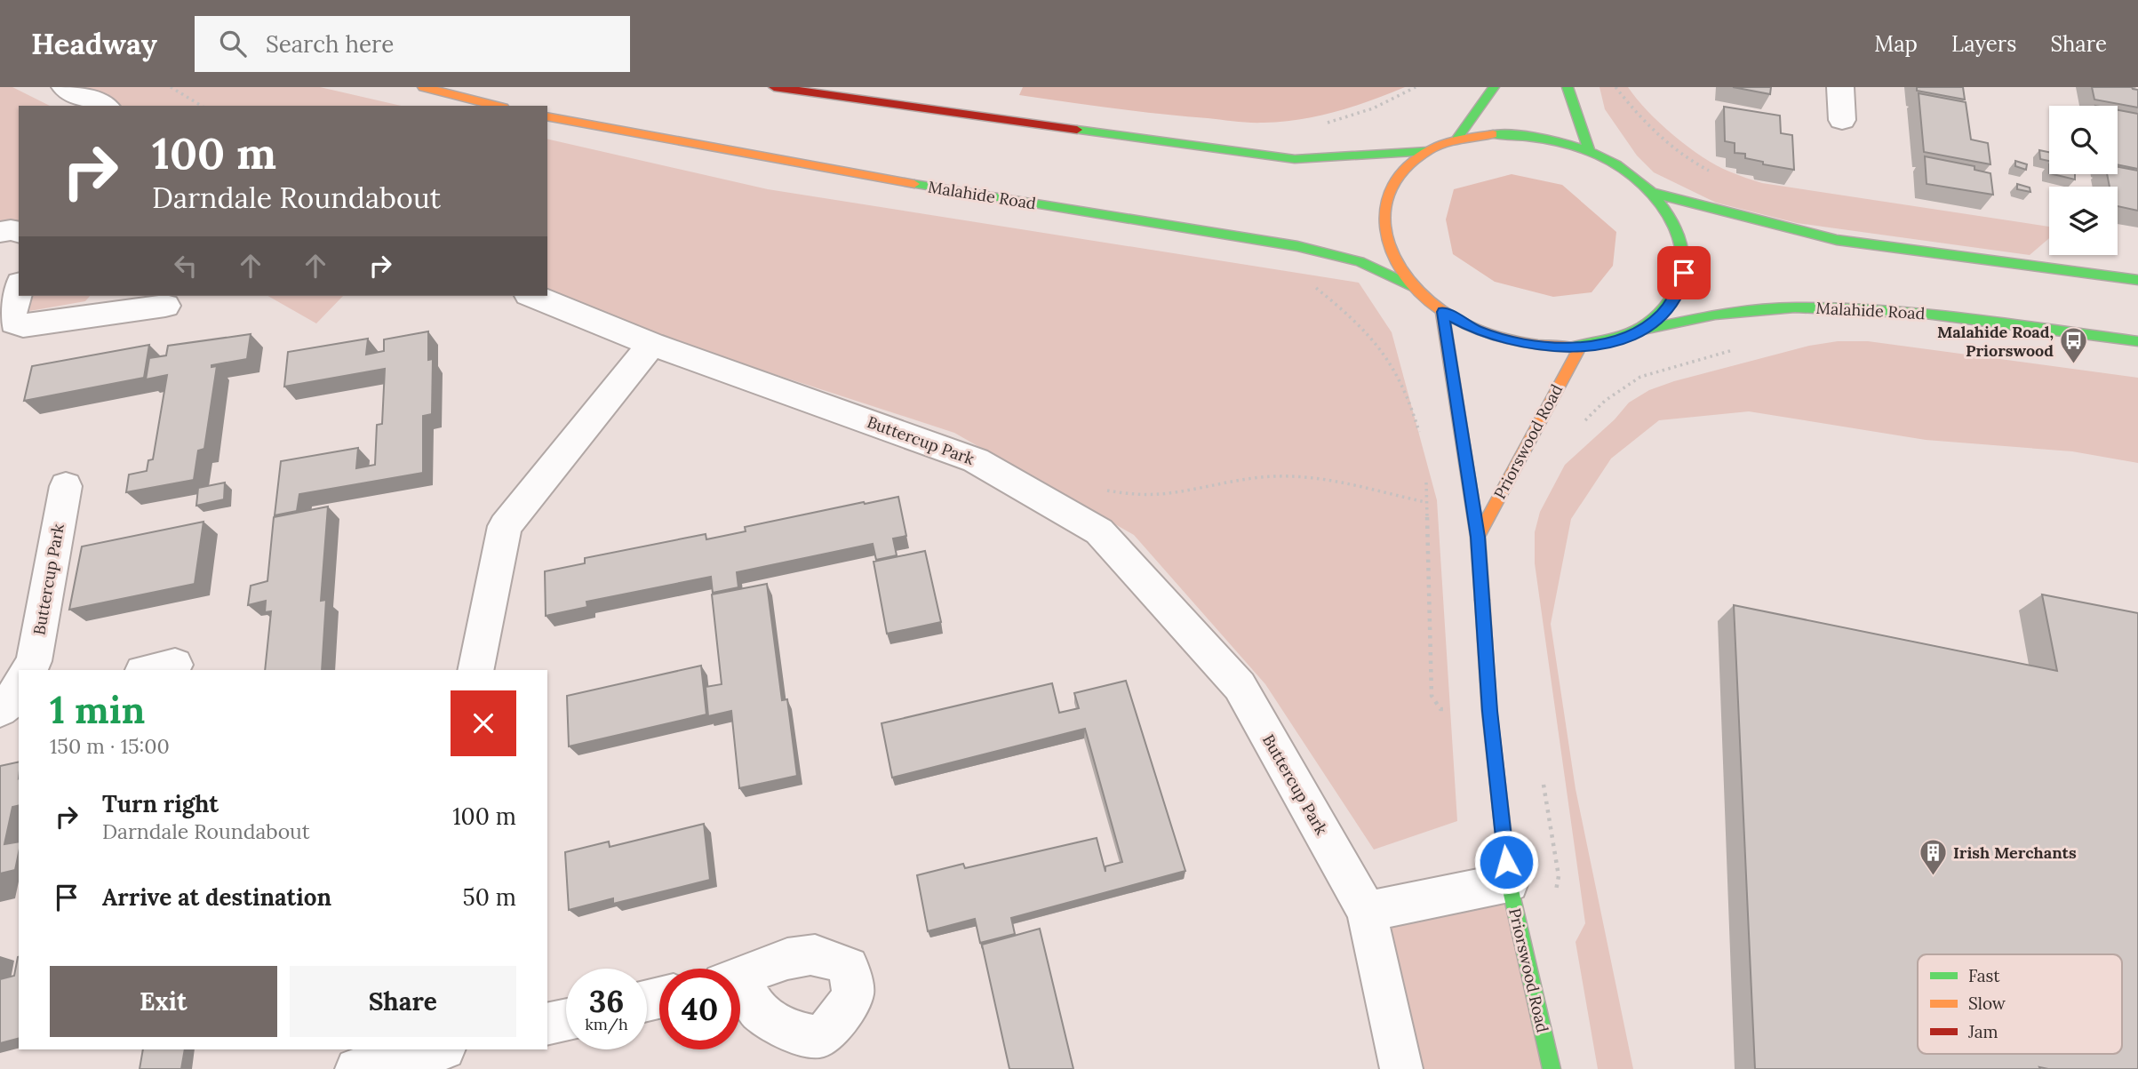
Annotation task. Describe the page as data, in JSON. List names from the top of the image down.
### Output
{
  "streets": {
    "main road": ["Malahide Road", "Priorswood Road"],
    "street": ["Buttercup Park"]
  },
  "places": {
    "bus stop": ["Malahide Road, Priorswood"],
    "building": ["Irish Merchants"]
  },
  "legend": ["Fast", "Slow", "Jam"],
  "page": {
    "header": "Headway",
    "search": "Search here",
    "nav": ["Map", "Layers", "Share"],
    "turn": ["100 m", "Darndale Roundabout"],
    "heading": ["1 min", "150 m · 15:00"],
    "list": [
      {
        "name": "Turn right",
        "note": "Darndale Roundabout",
        "value": "100 m"
      },
      {
        "name": "Arrive at destination",
        "value": "50 m"
      }
    ],
    "buttons": ["Exit", "Share"],
    "speed": "36 km/h",
    "limit": "40"
  }
}
